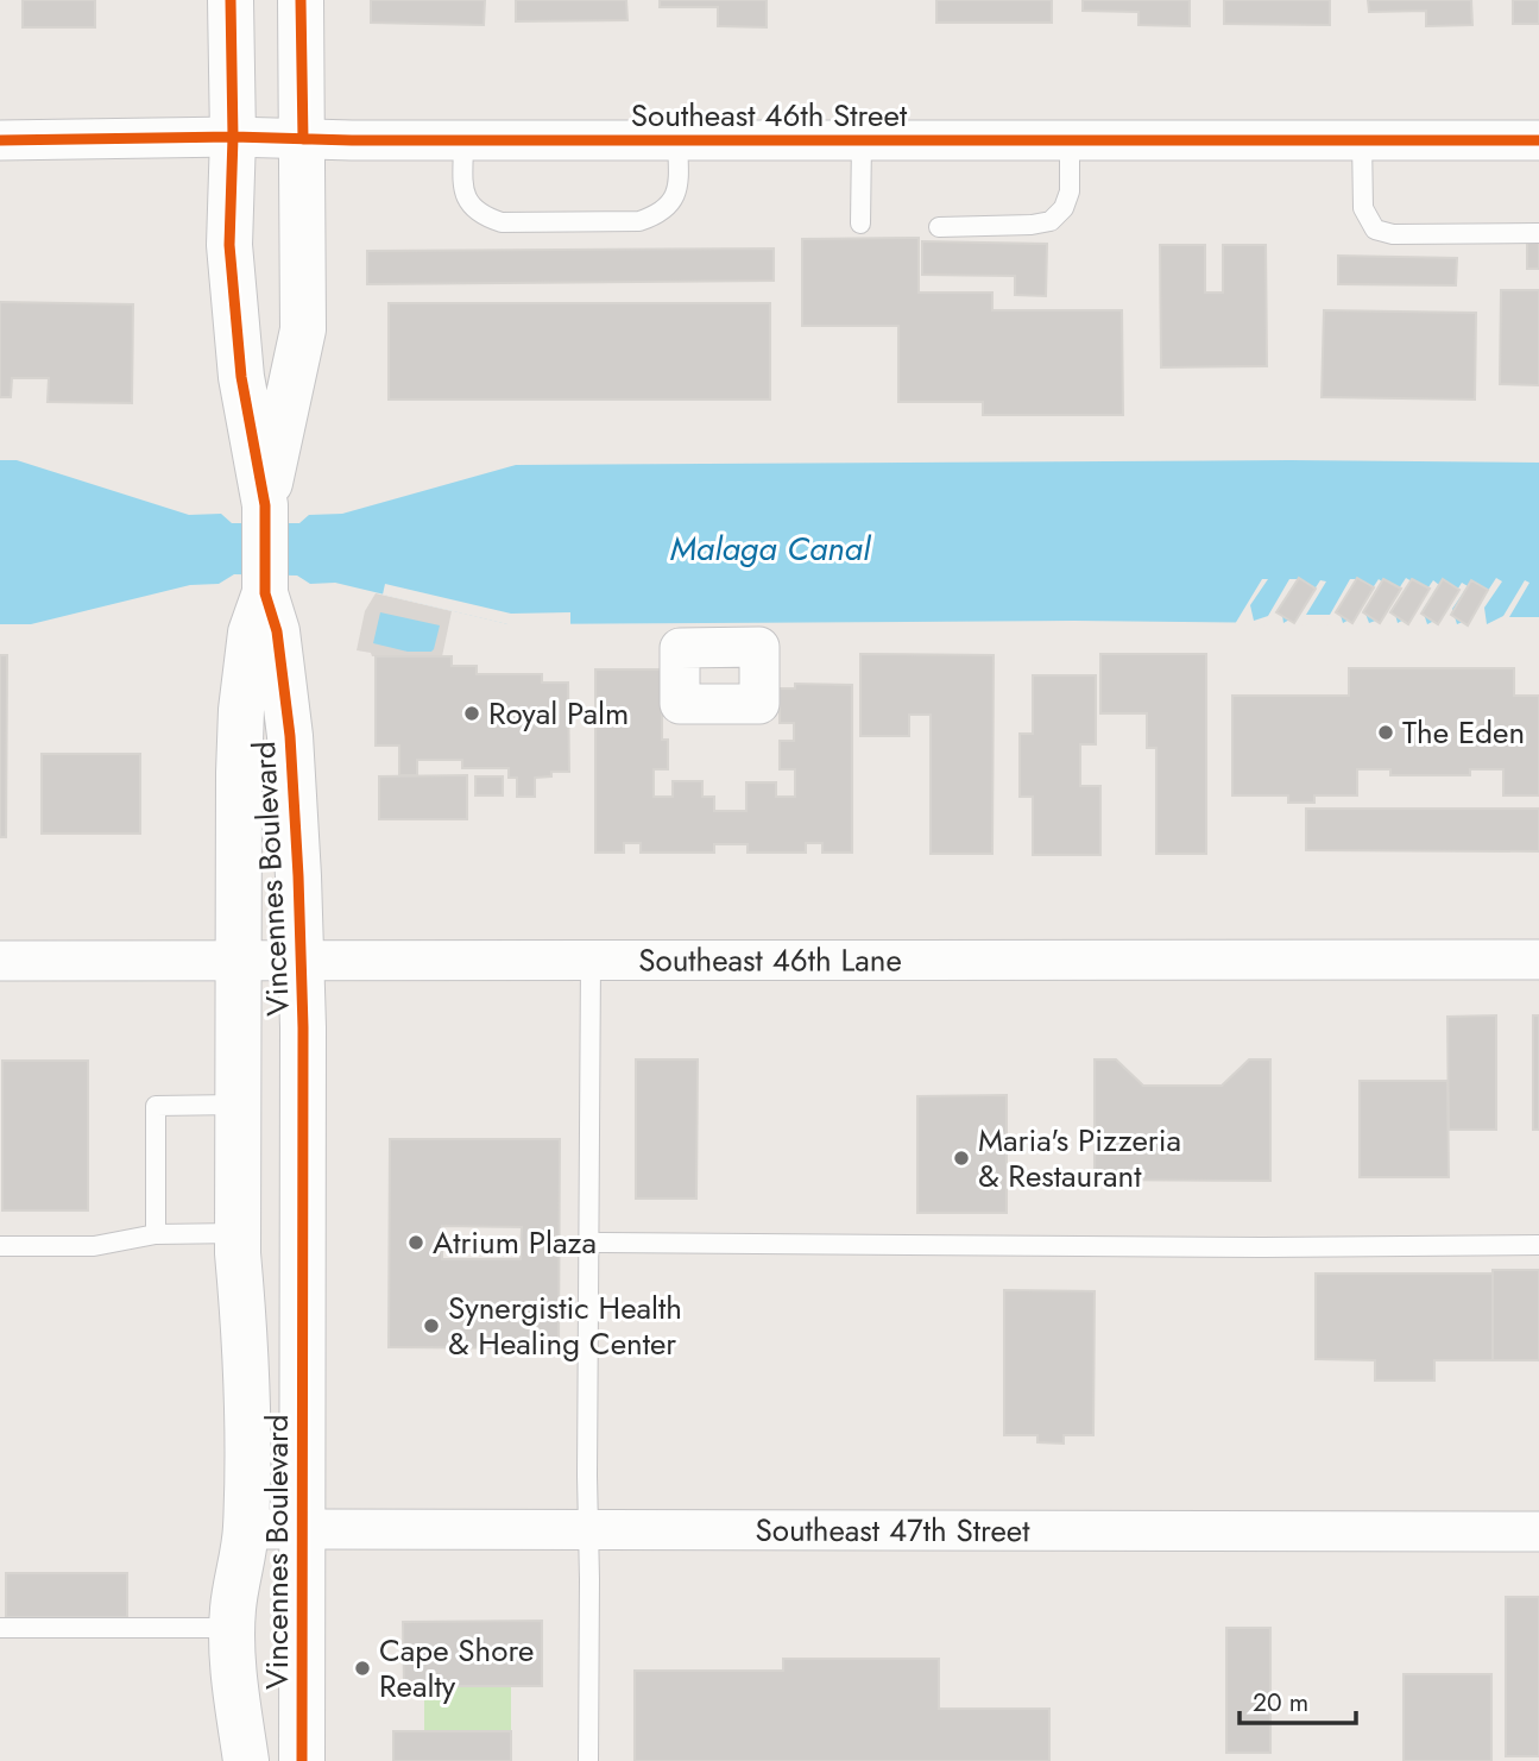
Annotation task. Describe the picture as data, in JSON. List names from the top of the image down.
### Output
{
  "streets": {
    "street": [
      "Southeast 46th Street",
      "Vincennes Boulevard",
      "Southeast 46th Lane",
      "Southeast 47th Street"
    ]
  },
  "crossings": [
    ["Southeast 46th Street", "Vincennes Boulevard"],
    ["Vincennes Boulevard", "Southeast 46th Lane"],
    ["Vincennes Boulevard", "Southeast 47th Street"]
  ],
  "water": ["Malaga Canal"],
  "places": [
    "Royal Palm",
    "The Eden",
    "Maria's Pizzeria & Restaurant",
    "Atrium Plaza",
    "Synergistic Health & Healing Center",
    "Cape Shore Realty"
  ],
  "scale_bar": "20 m"
}
